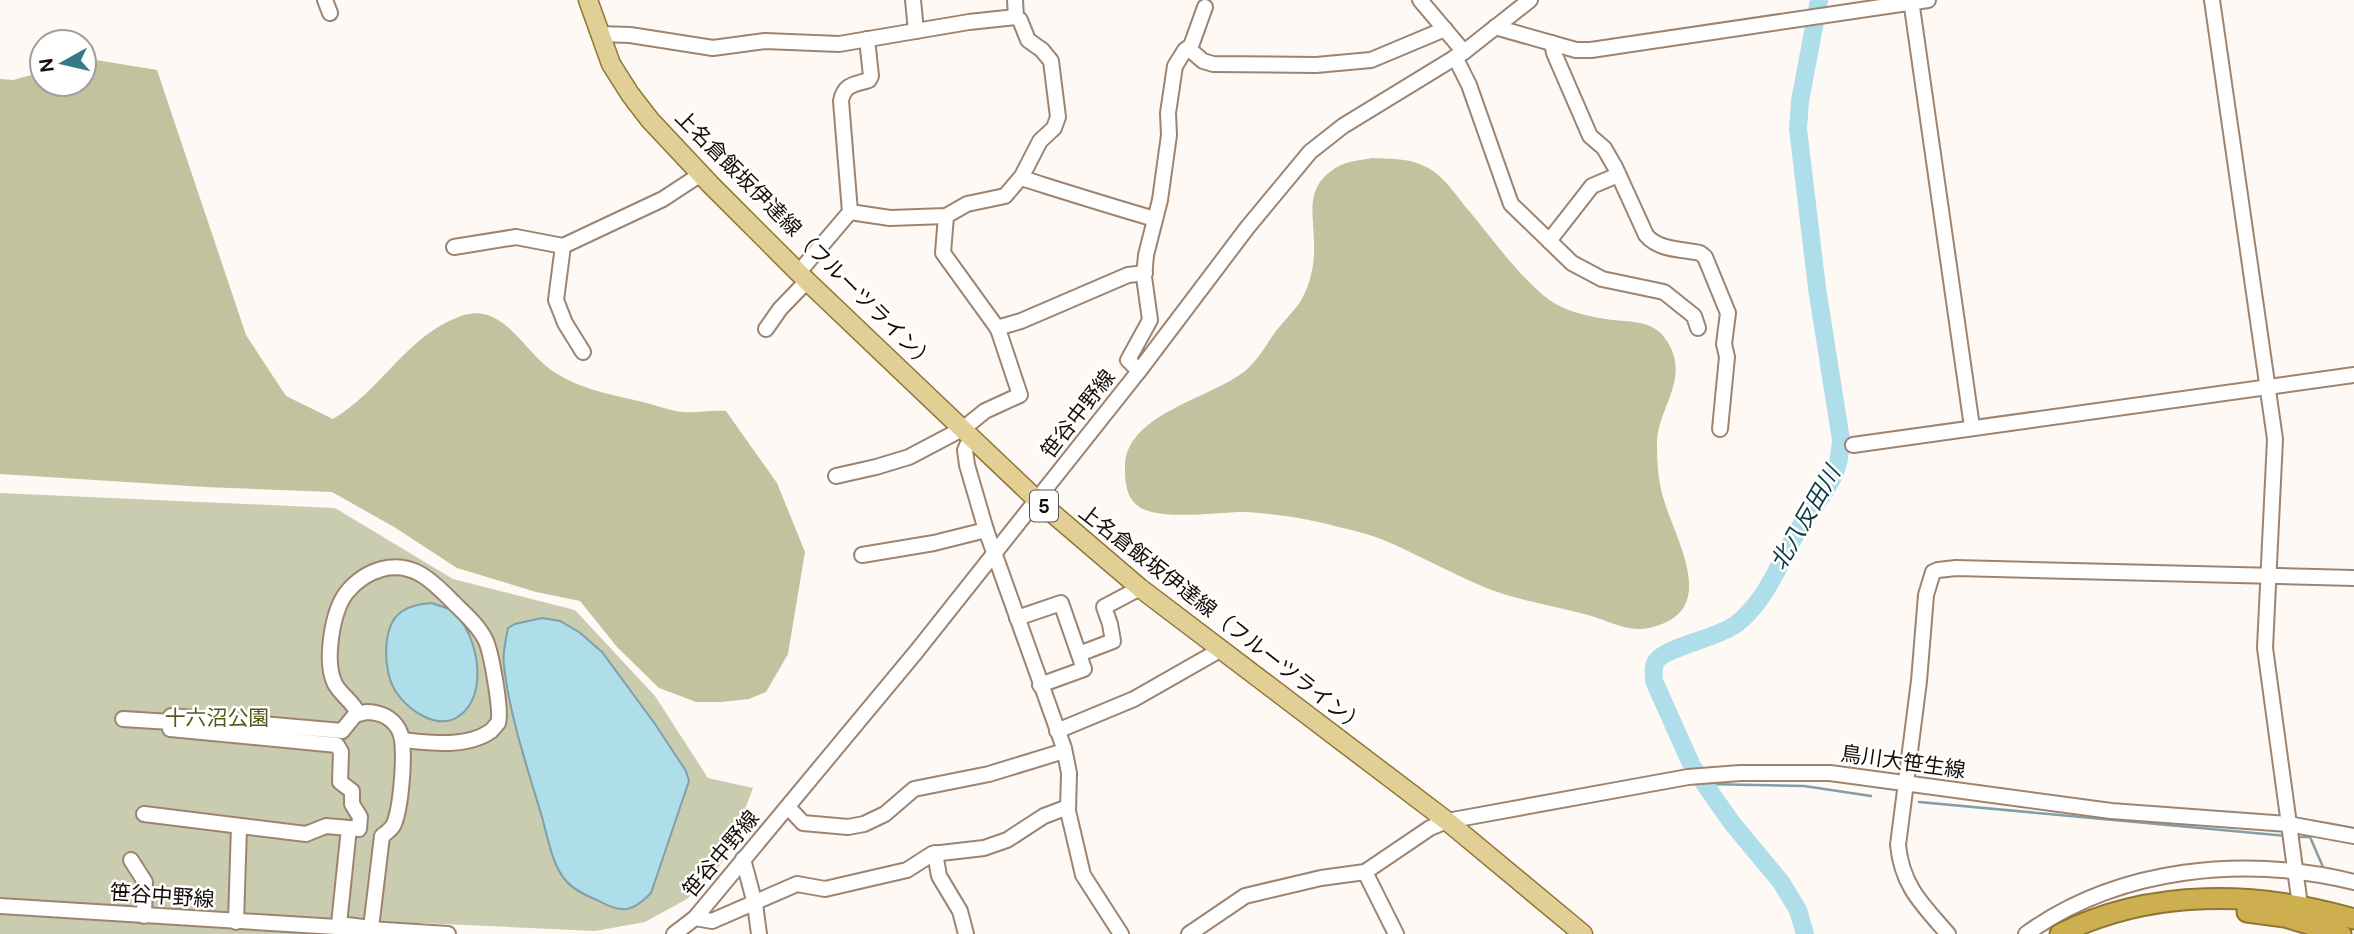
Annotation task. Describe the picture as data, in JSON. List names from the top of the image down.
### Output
{
  "streets": {
    "main road": ["上名倉飯坂伊達線（フルーツライン）", "5"],
    "street": ["笹谷中野線", "鳥川大笹生線"]
  },
  "crossings": [
    ["上名倉飯坂伊達線（フルーツライン）", "笹谷中野線"],
    ["上名倉飯坂伊達線（フルーツライン）", "鳥川大笹生線"]
  ],
  "water": ["北八反田川"],
  "parks": ["十六沼公園"],
  "north": "left"
}
